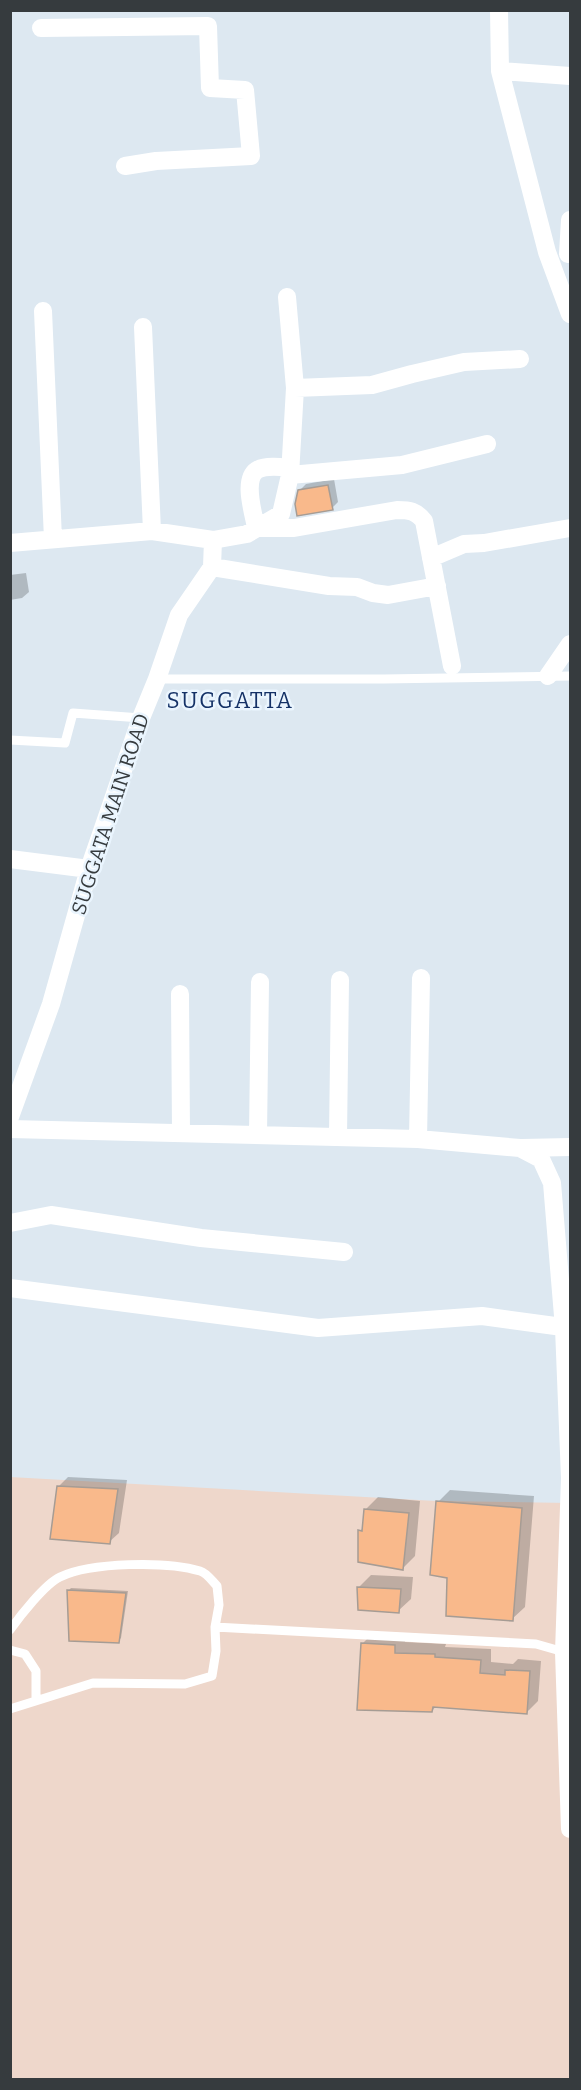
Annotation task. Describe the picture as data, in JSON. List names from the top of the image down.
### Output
{
  "streets": {
    "street": ["SUGGATA MAIN ROAD"]
  },
  "districts": ["SUGGATTA"]
}
